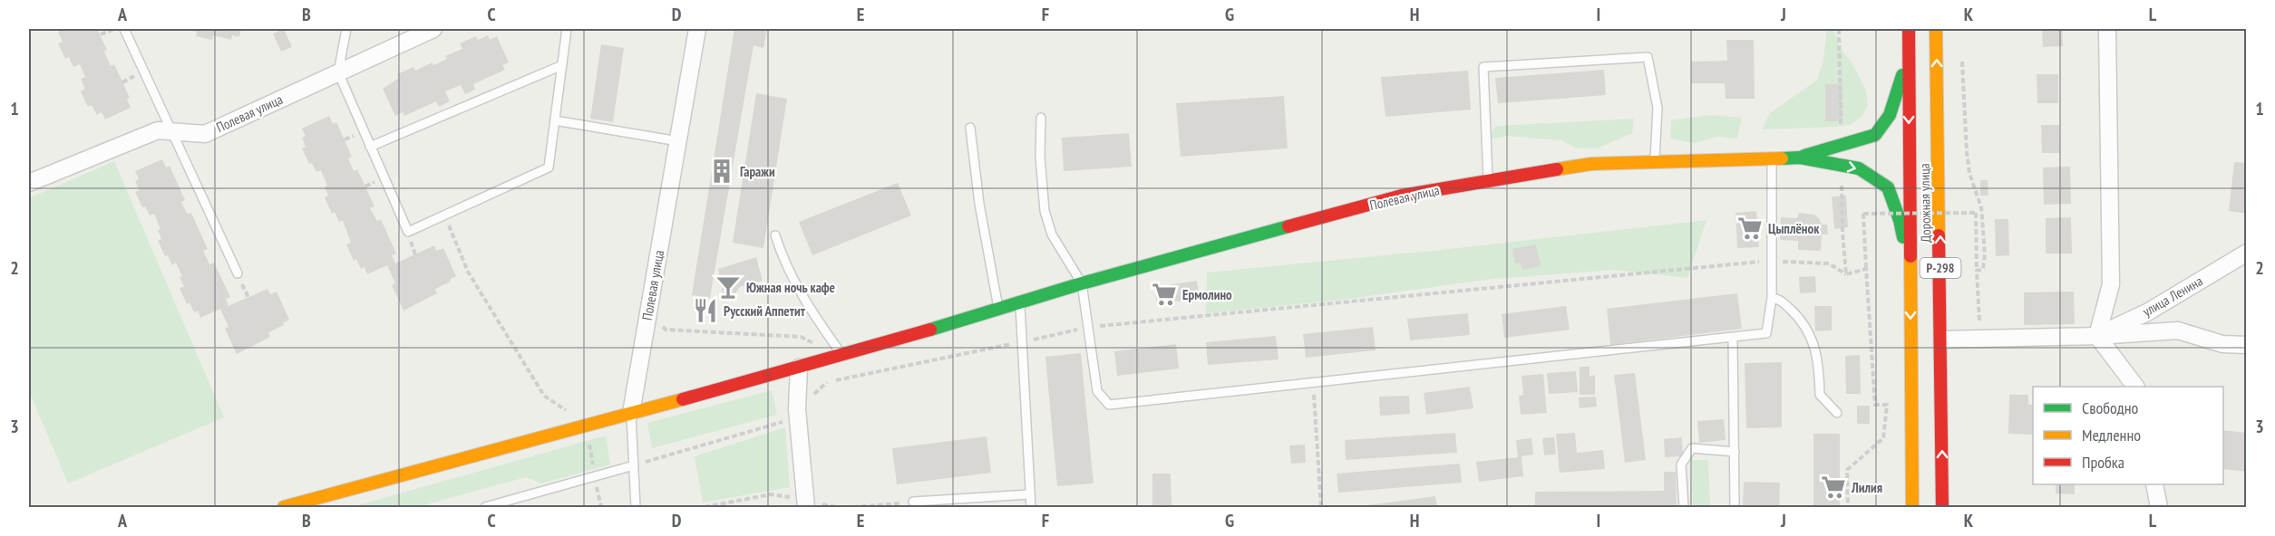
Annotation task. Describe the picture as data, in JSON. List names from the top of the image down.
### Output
{
  "streets": {
    "main road": ["Полевая улица", "Дорожная улица", "Р-298"],
    "street": ["улица Ленина"]
  },
  "crossings": [
    ["Дорожная улица", "улица Ленина"]
  ],
  "places": {
    "building": ["Гаражи"],
    "supermarket": ["Цыплёнок", "Ермолино", "Лилия"],
    "bar": ["Южная ночь кафе"],
    "restaurant": ["Русский Аппетит"]
  },
  "legend": ["Свободно", "Медленно", "Пробка"],
  "grid": {
    "columns": [
      "A",
      "B",
      "C",
      "D",
      "E",
      "F",
      "G",
      "H",
      "I",
      "J",
      "K",
      "L"
    ],
    "rows": ["1", "2", "3"]
  }
}
